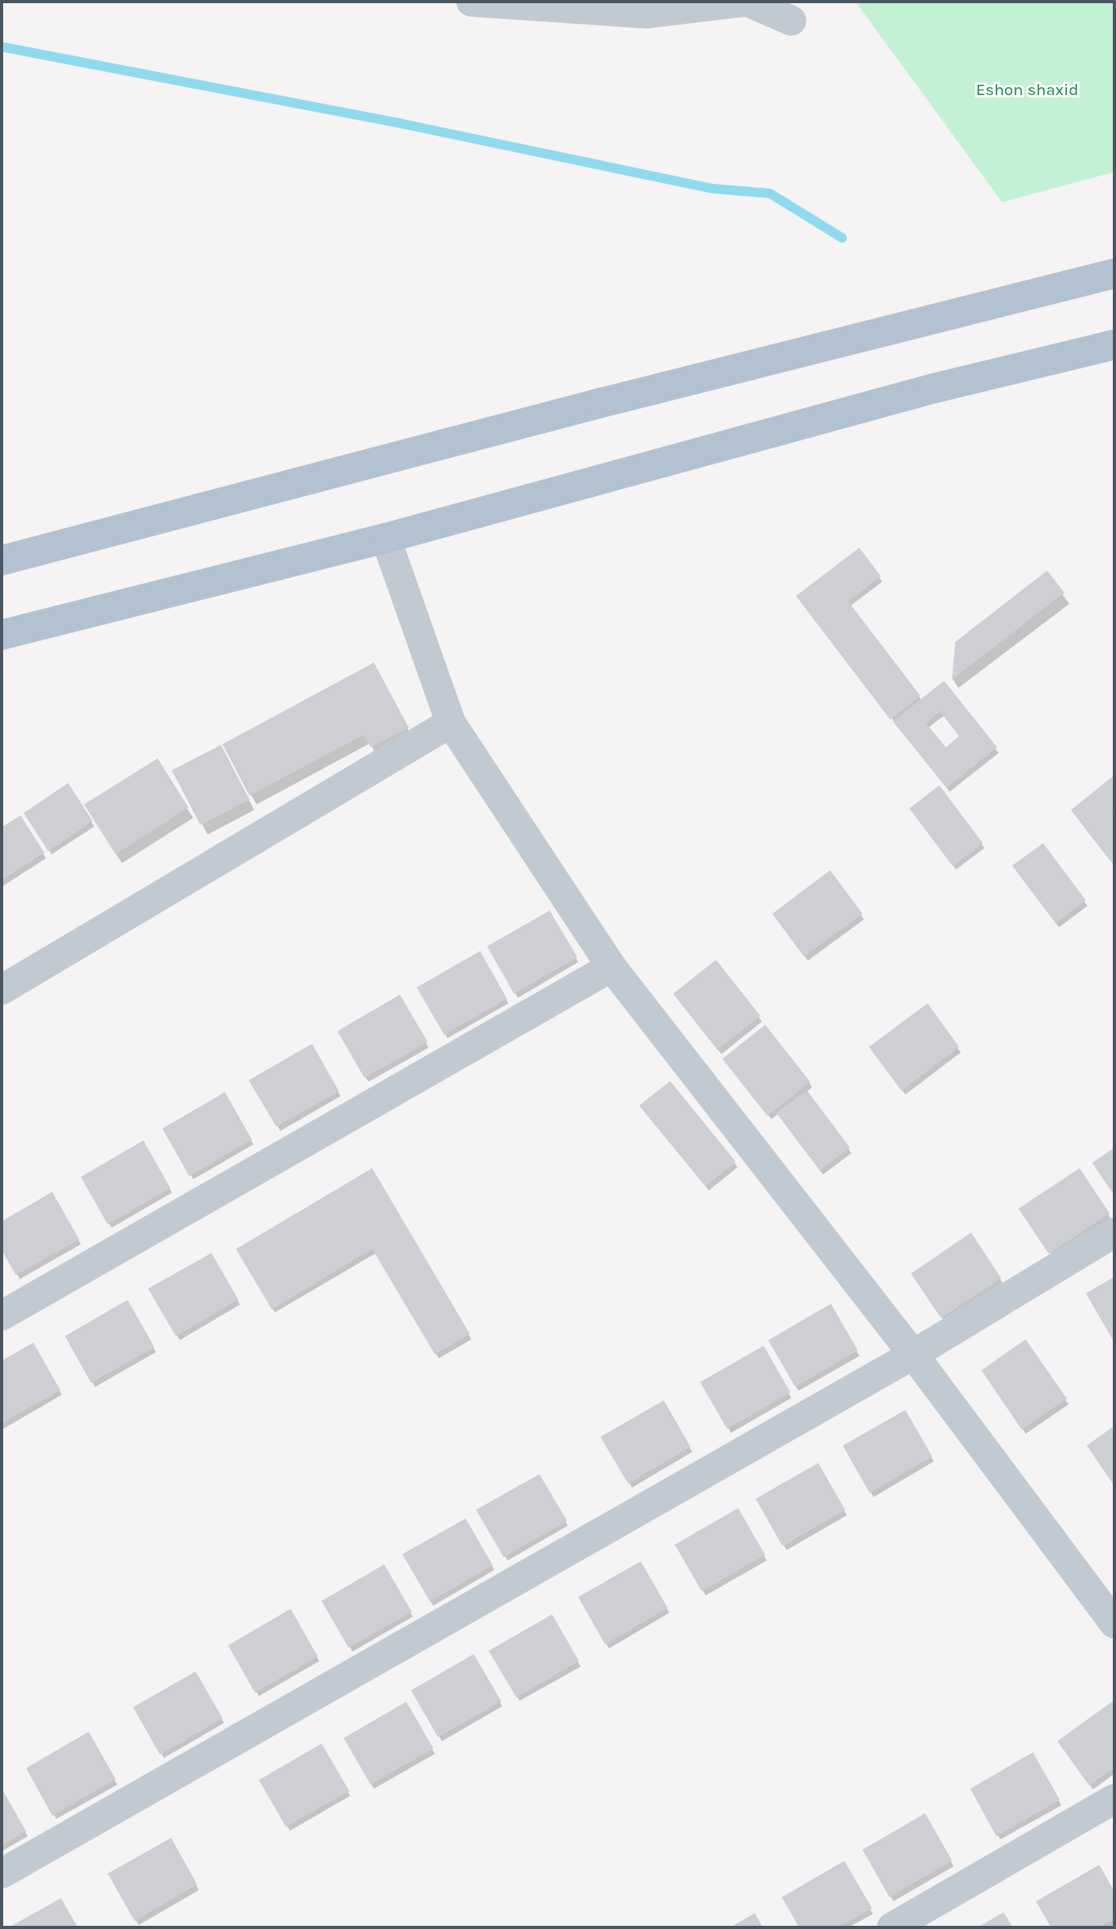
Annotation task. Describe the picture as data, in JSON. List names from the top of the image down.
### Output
{
  "parks": ["Eshon shaxid"]
}
